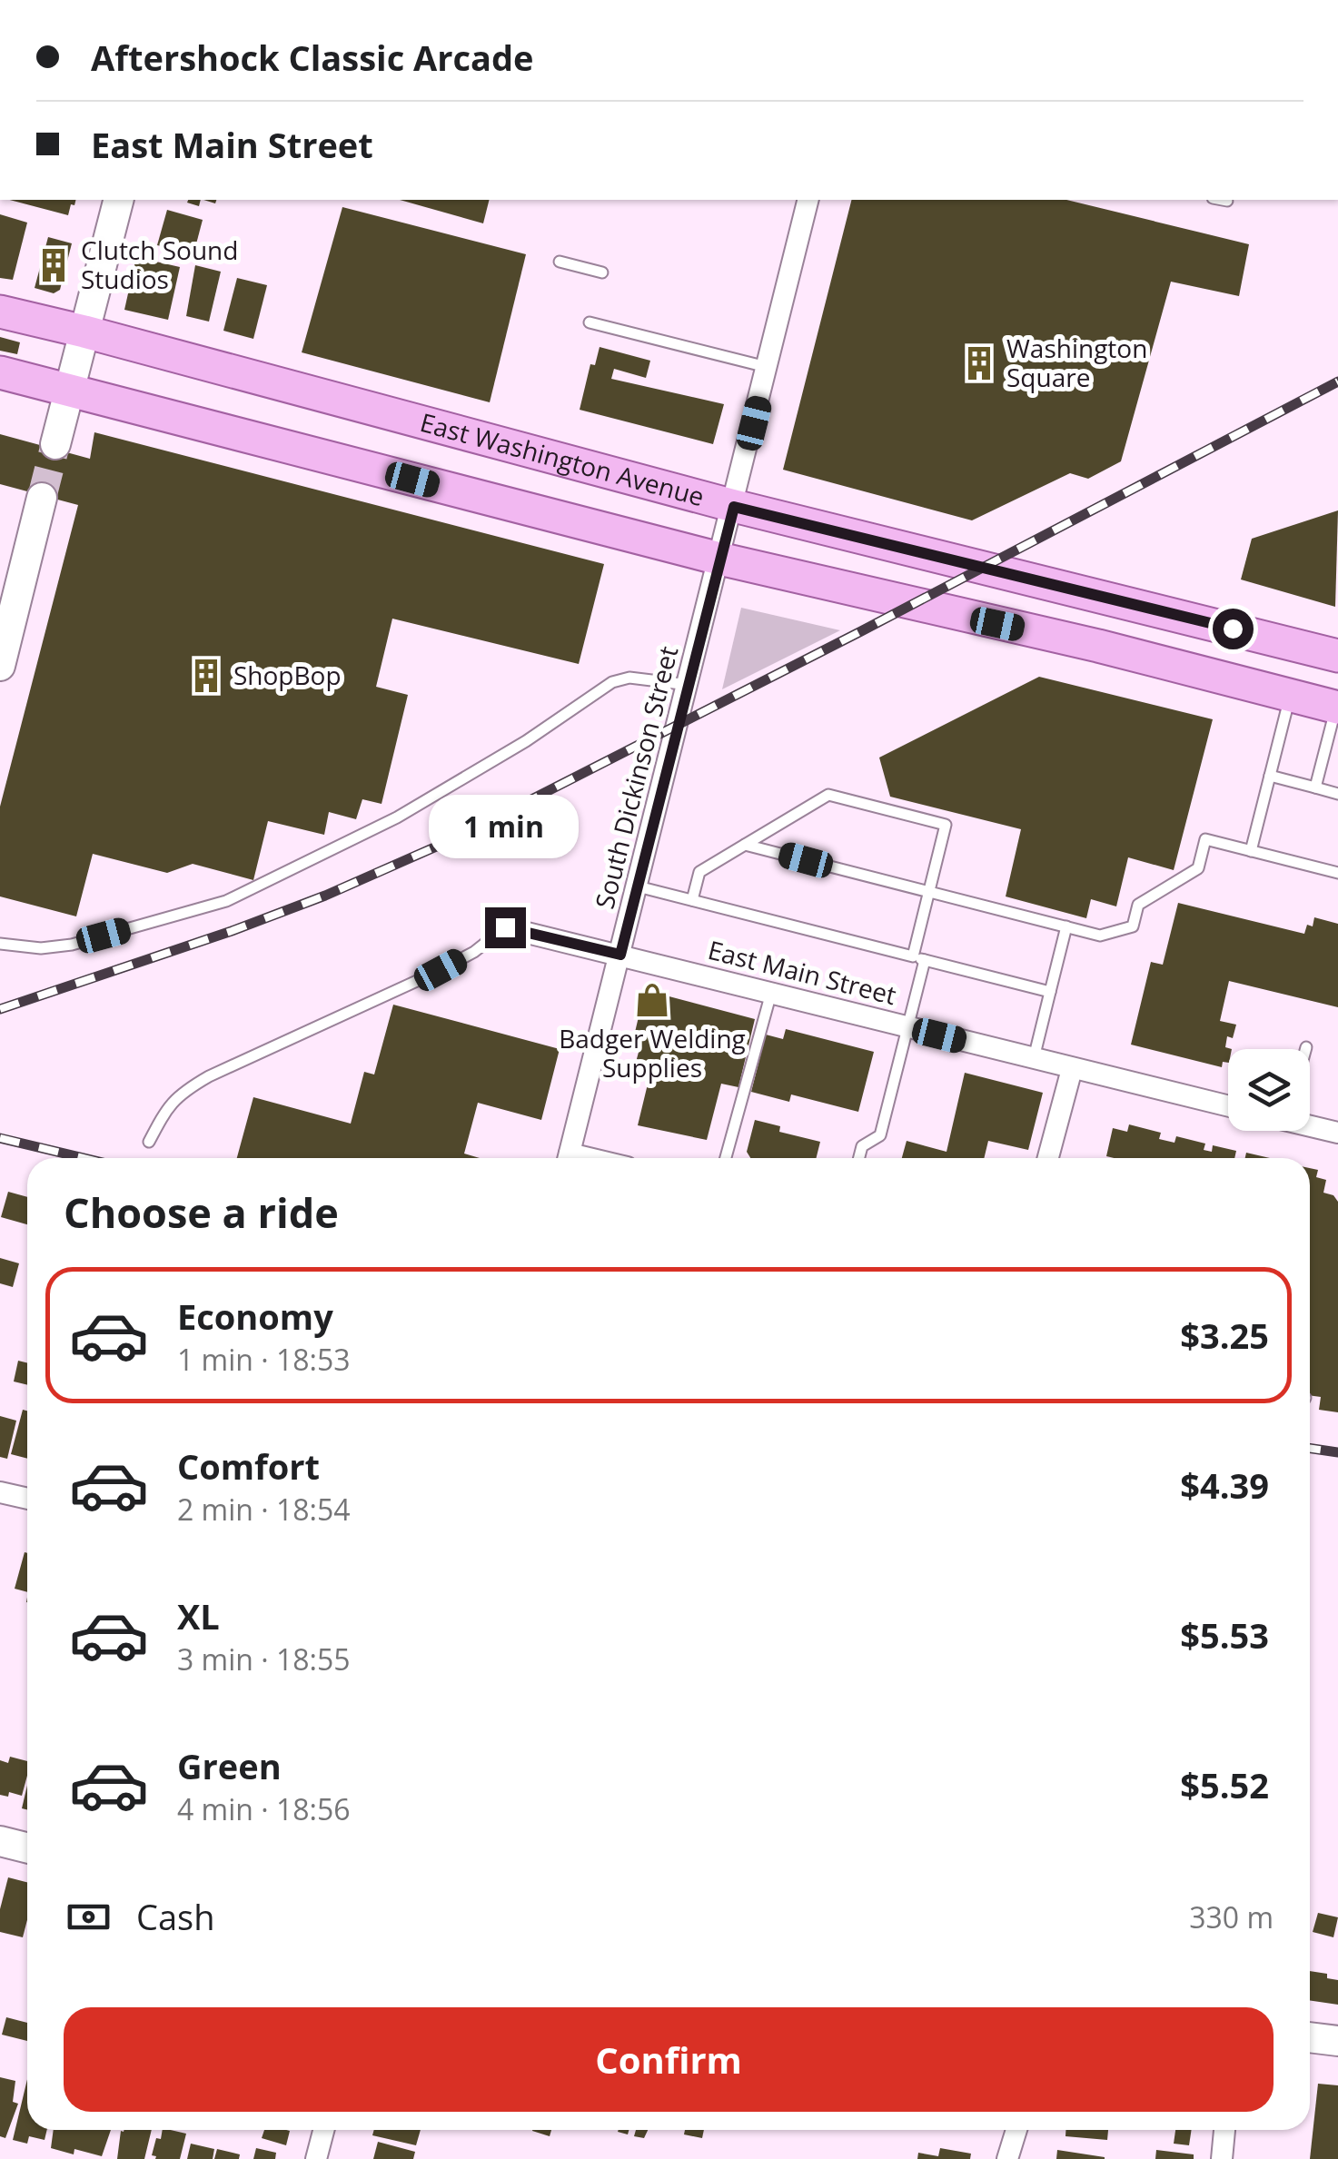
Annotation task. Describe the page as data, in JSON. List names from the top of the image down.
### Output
{
  "streets": {
    "main road": ["East Washington Avenue"],
    "street": ["South Dickinson Street", "East Main Street"]
  },
  "crossings": [
    ["East Washington Avenue", "South Dickinson Street"],
    ["South Dickinson Street", "East Main Street"]
  ],
  "places": {
    "building": ["Clutch Sound Studios", "Washington Square", "ShopBop"],
    "shop": ["Badger Welding Supplies"]
  },
  "page": {
    "banner": ["Aftershock Classic Arcade", "East Main Street"],
    "bubble": "1 min",
    "heading": "Choose a ride",
    "list": [
      {
        "name": "Economy",
        "note": "1 min · 18:53",
        "value": "$3.25"
      },
      {
        "name": "Comfort",
        "note": "2 min · 18:54",
        "value": "$4.39"
      },
      {
        "name": "XL",
        "note": "3 min · 18:55",
        "value": "$5.53"
      },
      {
        "name": "Green",
        "note": "4 min · 18:56",
        "value": "$5.52"
      }
    ],
    "pay": ["Cash", "330 m"],
    "buttons": "Confirm"
  }
}
